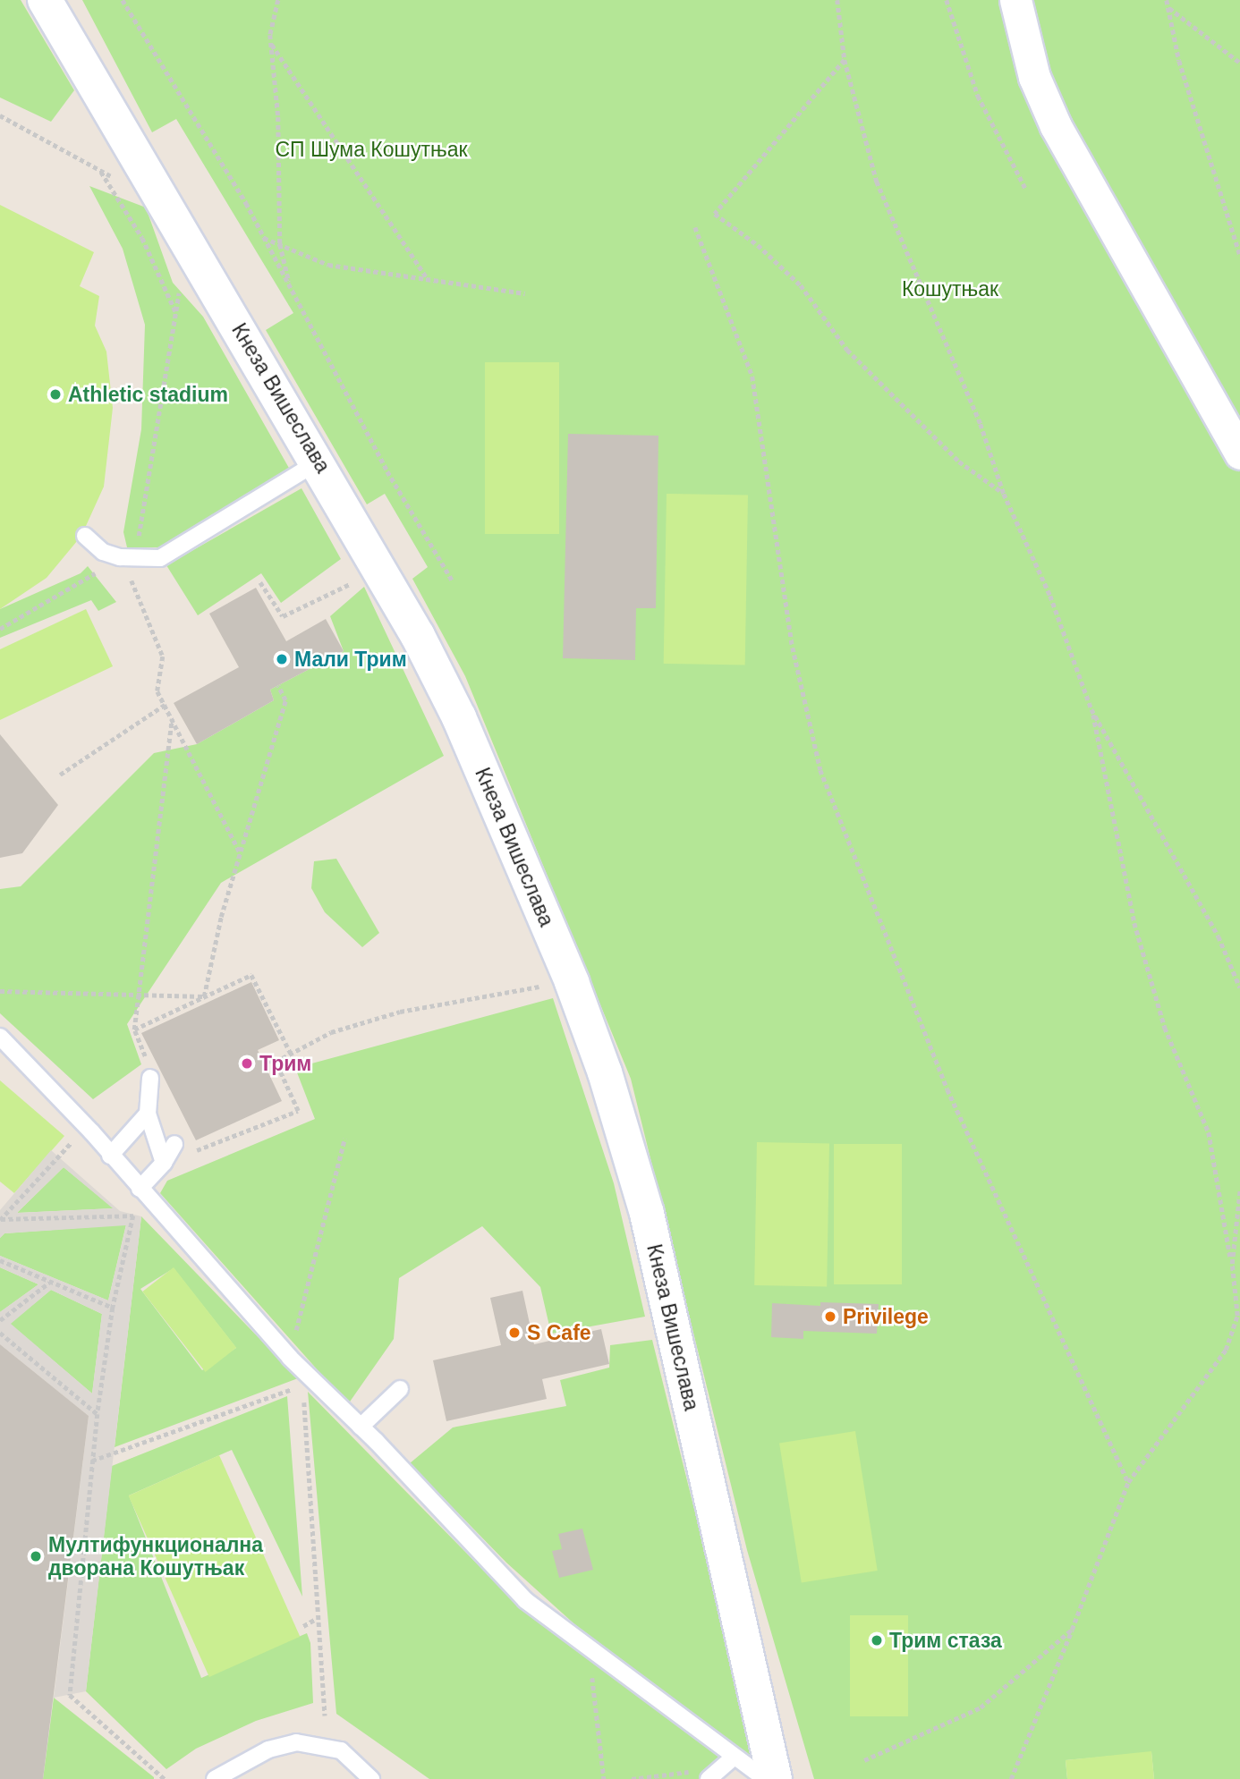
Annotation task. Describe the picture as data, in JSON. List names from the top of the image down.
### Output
{
  "streets": {
    "street": ["Кнеза Вишеслава"]
  },
  "parks": ["СП Шума Кошутњак", "Кошутњак"],
  "places": [
    "Athletic stadium",
    "Мали Трим",
    "Трим",
    "Privilege",
    "S Cafe",
    "Мултифункционална дворана Кошутњак",
    "Трим стаза"
  ]
}
